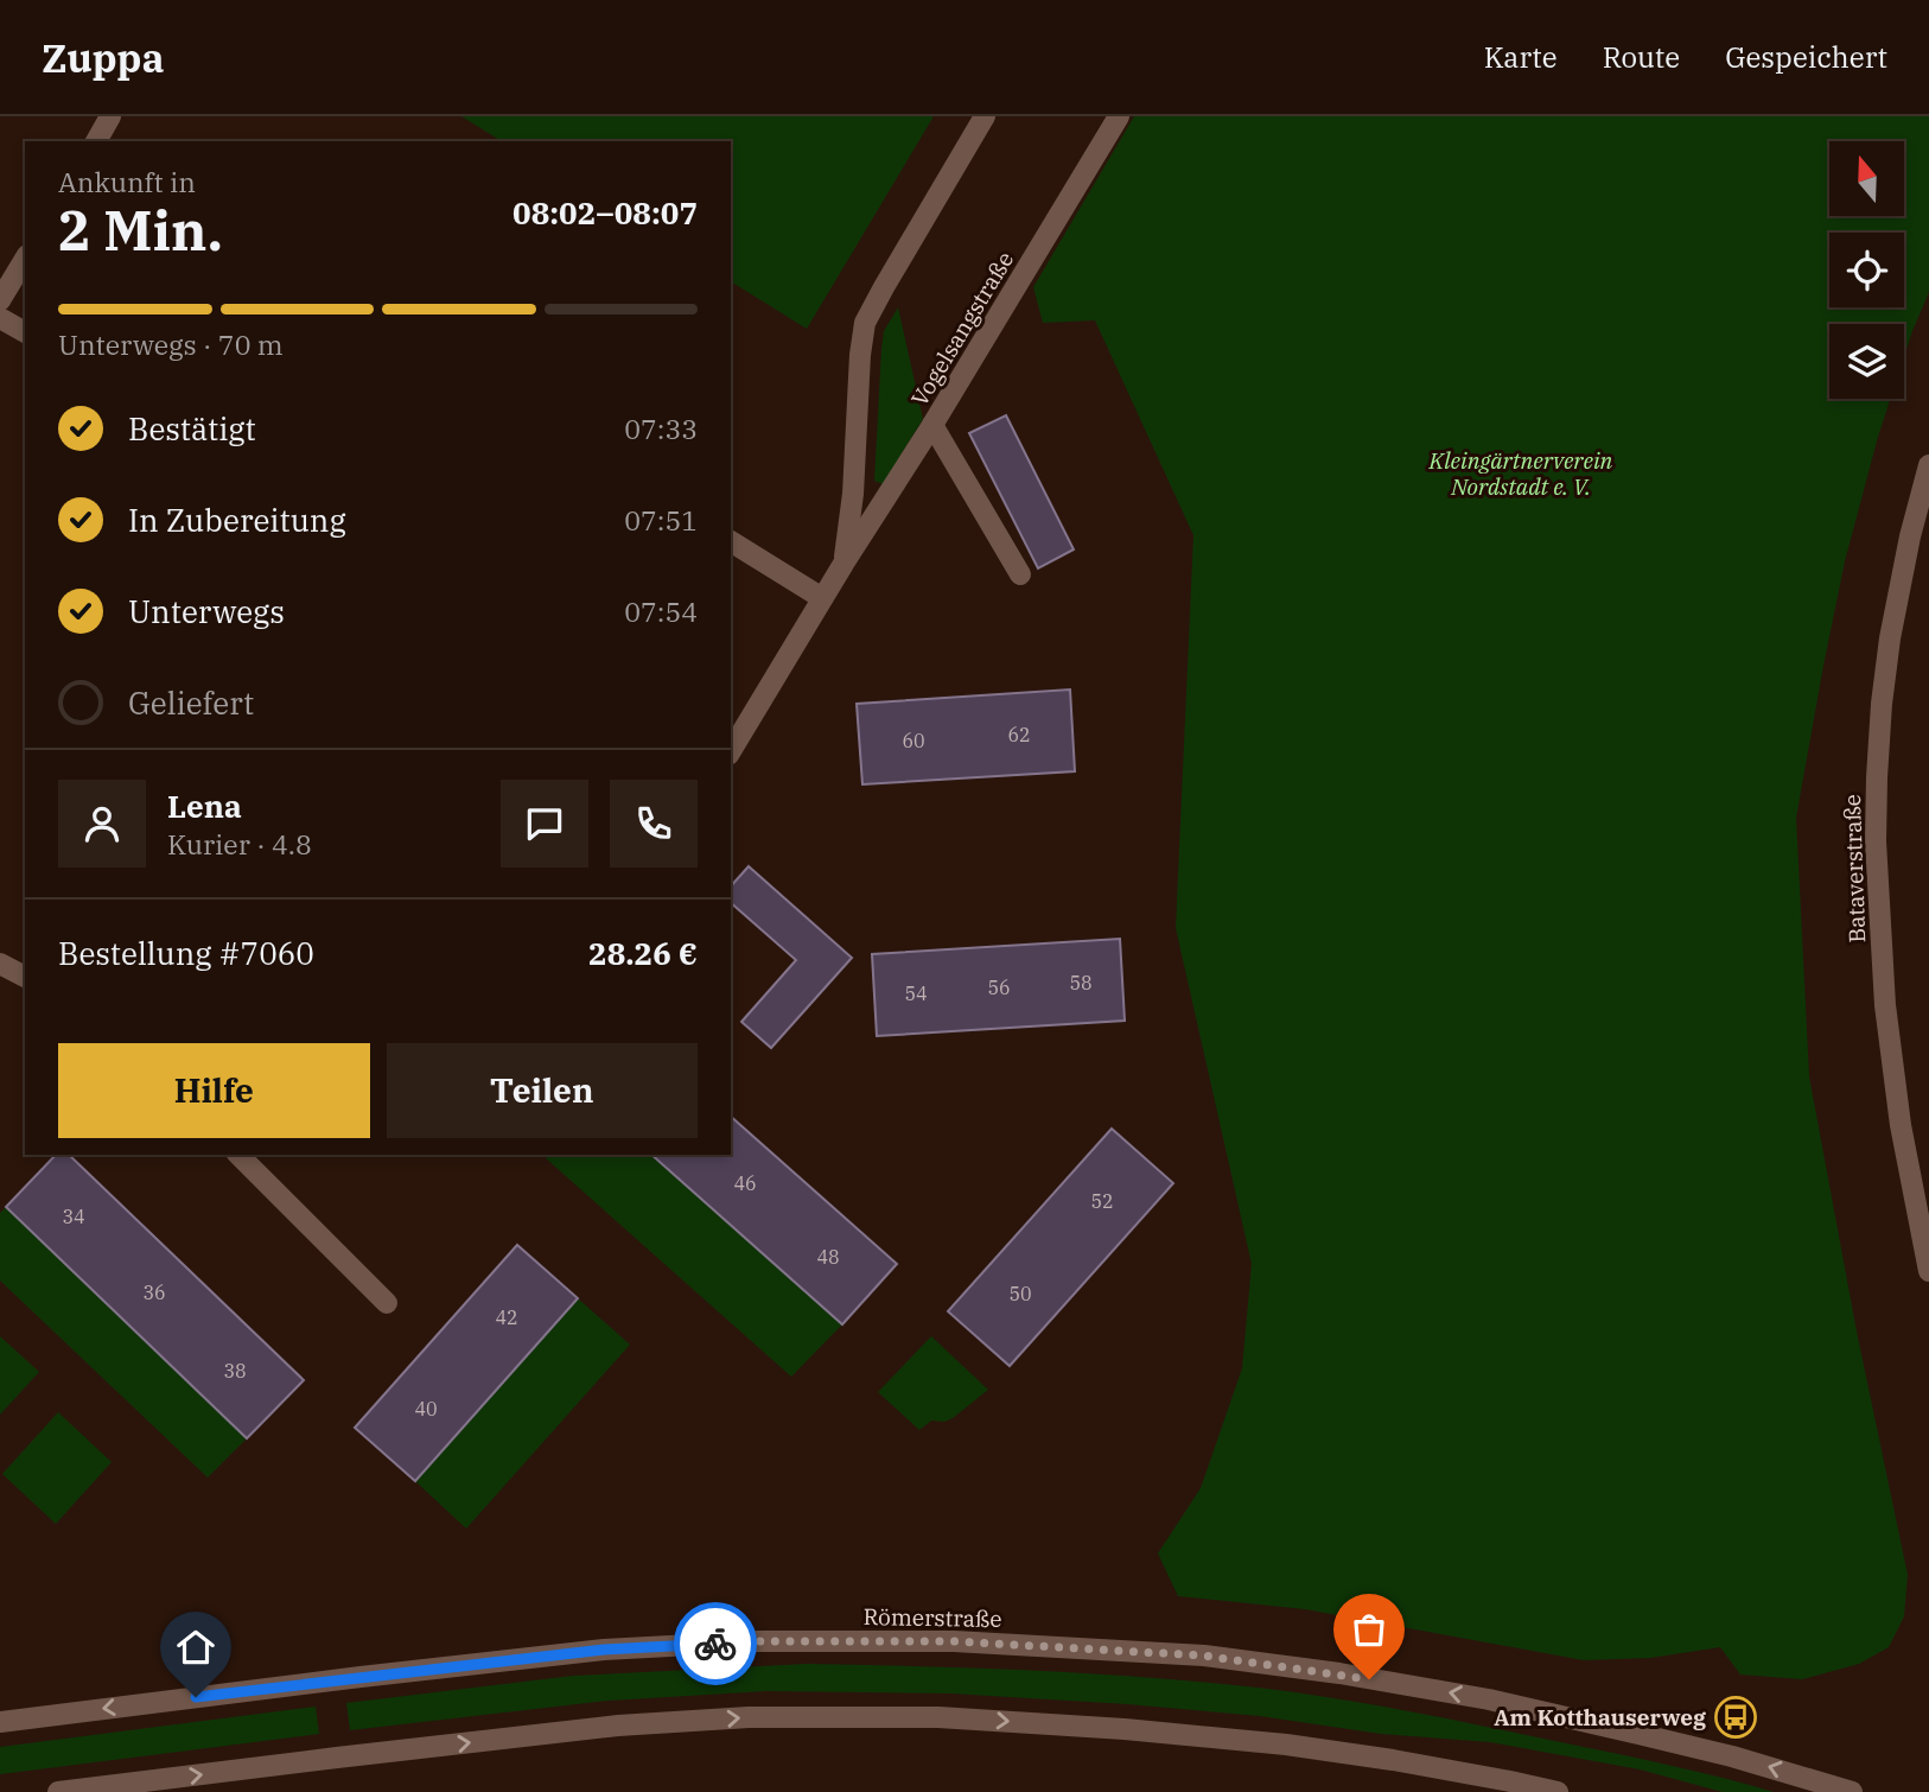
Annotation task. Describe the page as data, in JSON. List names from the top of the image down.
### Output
{
  "streets": {
    "main road": ["Vogelsangstraße", "Bataverstraße", "Römerstraße"]
  },
  "parks": ["Kleingärtnerverein Nordstadt e. V."],
  "places": {
    "bus stop": ["Am Kotthauserweg"]
  },
  "house_numbers": [
    "62",
    "60",
    "58",
    "56",
    "54",
    "46",
    "52",
    "34",
    "48",
    "36",
    "50",
    "42",
    "38",
    "40"
  ],
  "north": "top",
  "page": {
    "header": "Zuppa",
    "nav": ["Karte", "Route", "Gespeichert"],
    "heading": ["2 Min.", "Ankunft in", "08:02–08:07"],
    "panel": [
      "Lena",
      "Kurier · 4.8",
      "Bestellung #7060",
      "28.26 €"
    ],
    "bar": "Unterwegs · 70 m",
    "list": [
      ["Bestätigt", "07:33"],
      ["In Zubereitung", "07:51"],
      ["Unterwegs", "07:54"],
      "Geliefert"
    ],
    "buttons": ["Hilfe", "Teilen"]
  }
}
